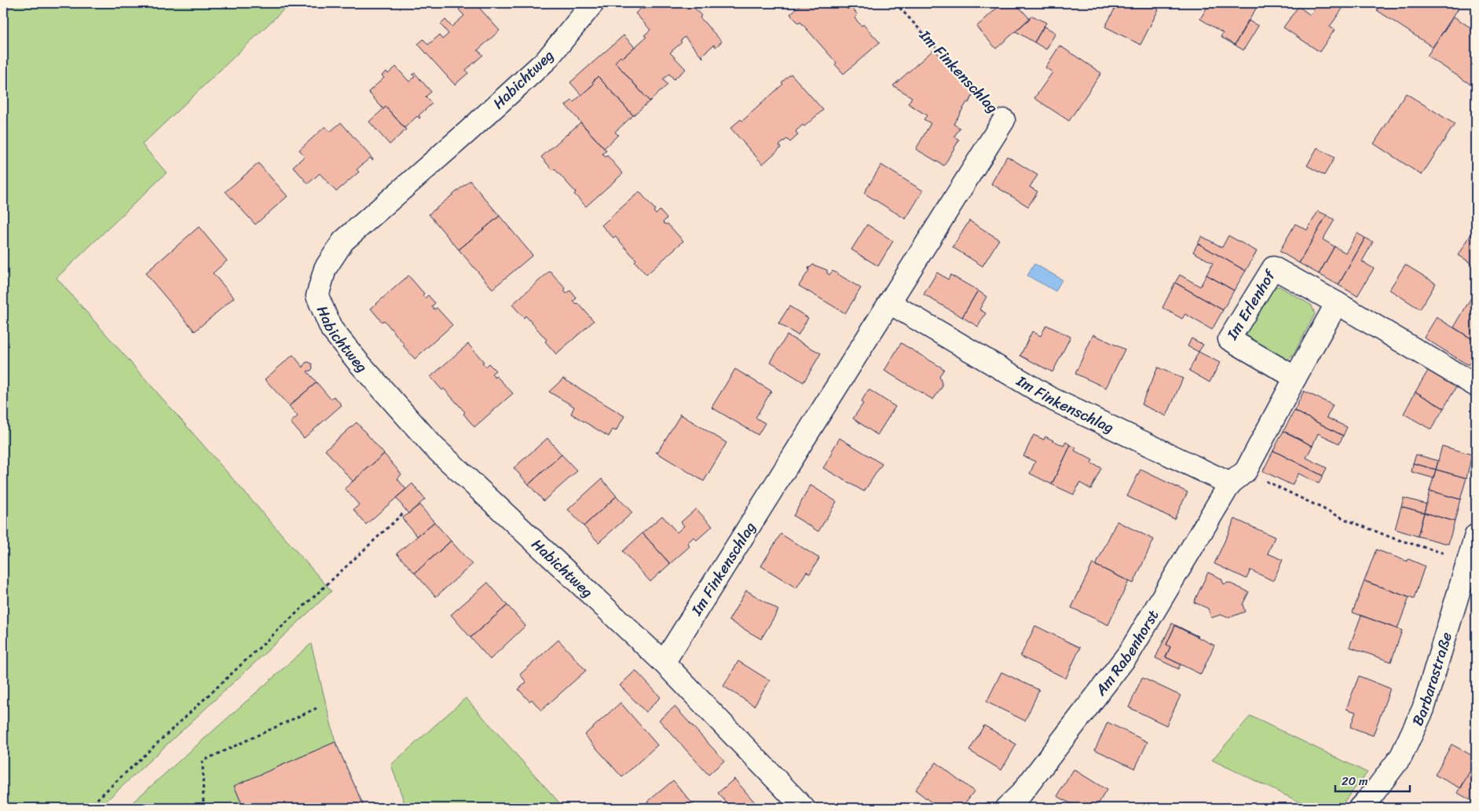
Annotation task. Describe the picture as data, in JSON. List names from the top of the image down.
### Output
{
  "streets": {
    "street": [
      "Im Finkenschlag",
      "Habichtweg",
      "Im Erlenhof",
      "Am Rabenhorst",
      "Barbarastraße"
    ]
  },
  "crossings": [
    ["Im Finkenschlag", "Habichtweg"],
    ["Im Finkenschlag", "Am Rabenhorst"]
  ],
  "scale_bar": "20 m"
}
